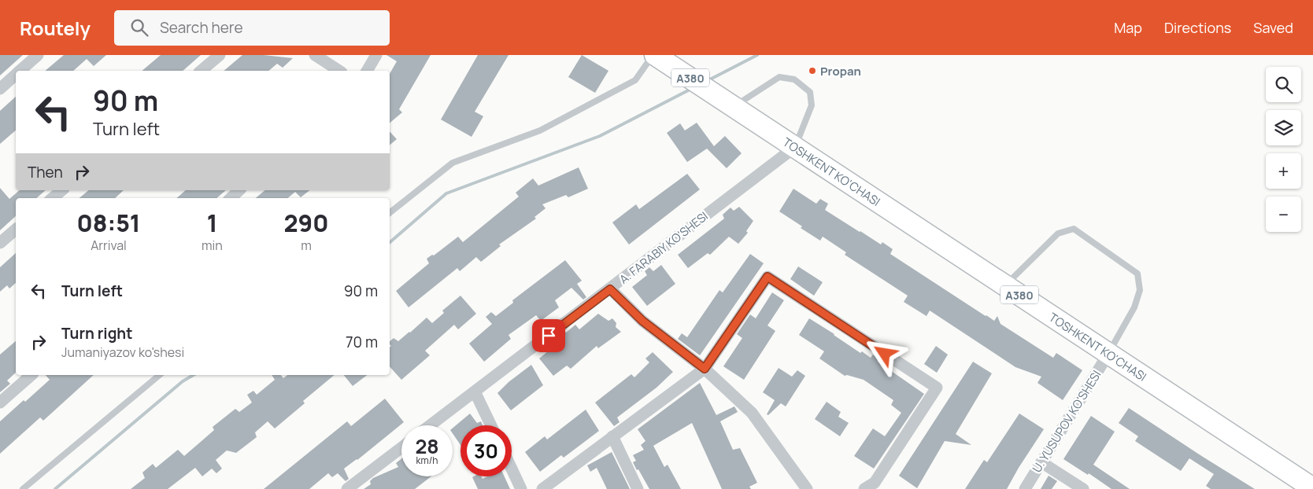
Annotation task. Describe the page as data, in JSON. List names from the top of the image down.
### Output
{
  "streets": {
    "highway": ["A380", "TOSHKENT KO'CHASI"],
    "street": ["A. FARABIY KO'SHESI", "U. YUSUPOV KO'SHESI"]
  },
  "crossings": [
    ["A380", "TOSHKENT KO'CHASI"],
    ["TOSHKENT KO'CHASI", "A. FARABIY KO'SHESI"],
    ["TOSHKENT KO'CHASI", "U. YUSUPOV KO'SHESI"]
  ],
  "places": ["Propan"],
  "page": {
    "header": "Routely",
    "search": "Search here",
    "nav": ["Map", "Directions", "Saved"],
    "map_buttons": ["+", "−"],
    "turn": ["90 m", "Turn left"],
    "then": "Then",
    "eta": [
      "08:51",
      "Arrival",
      "1",
      "min",
      "290",
      "m"
    ],
    "list": [
      {
        "name": "Turn left",
        "value": "90 m"
      },
      {
        "name": "Turn right",
        "note": "Jumaniyazov ko'shesi",
        "value": "70 m"
      }
    ],
    "speed": "28 km/h",
    "limit": "30"
  }
}
